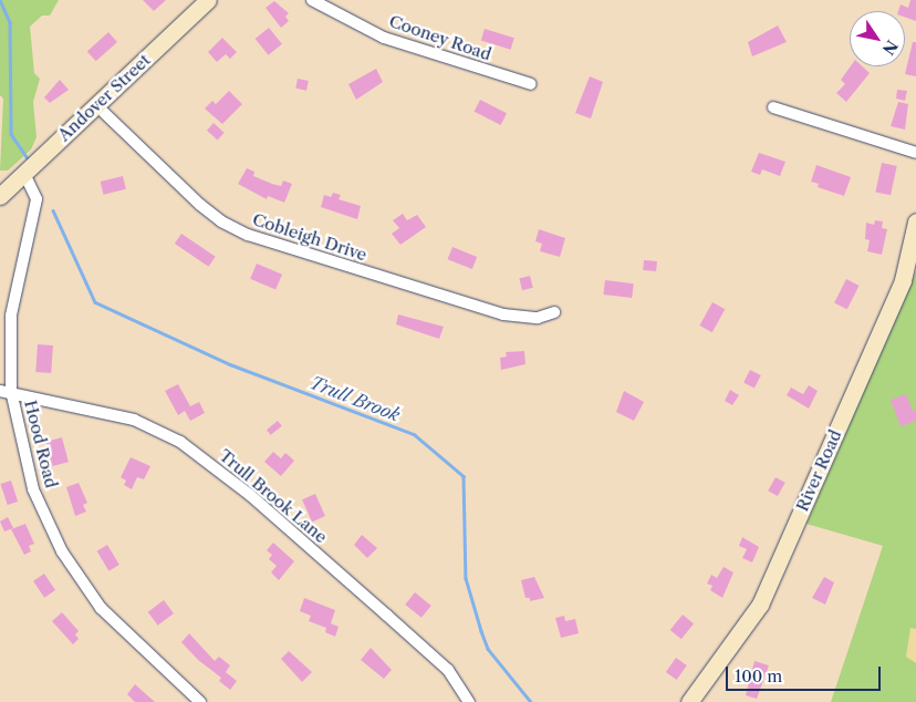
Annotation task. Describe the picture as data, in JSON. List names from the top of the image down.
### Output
{
  "streets": {
    "main road": ["Andover Street", "River Road"],
    "street": [
      "Cooney Road",
      "Cobleigh Drive",
      "Hood Road",
      "Trull Brook Lane"
    ]
  },
  "crossings": [
    ["Andover Street", "Cobleigh Drive"],
    ["Andover Street", "Hood Road"],
    ["Hood Road", "Trull Brook Lane"]
  ],
  "water": ["Trull Brook"],
  "scale_bar": "100 m",
  "north": "bottom right"
}
